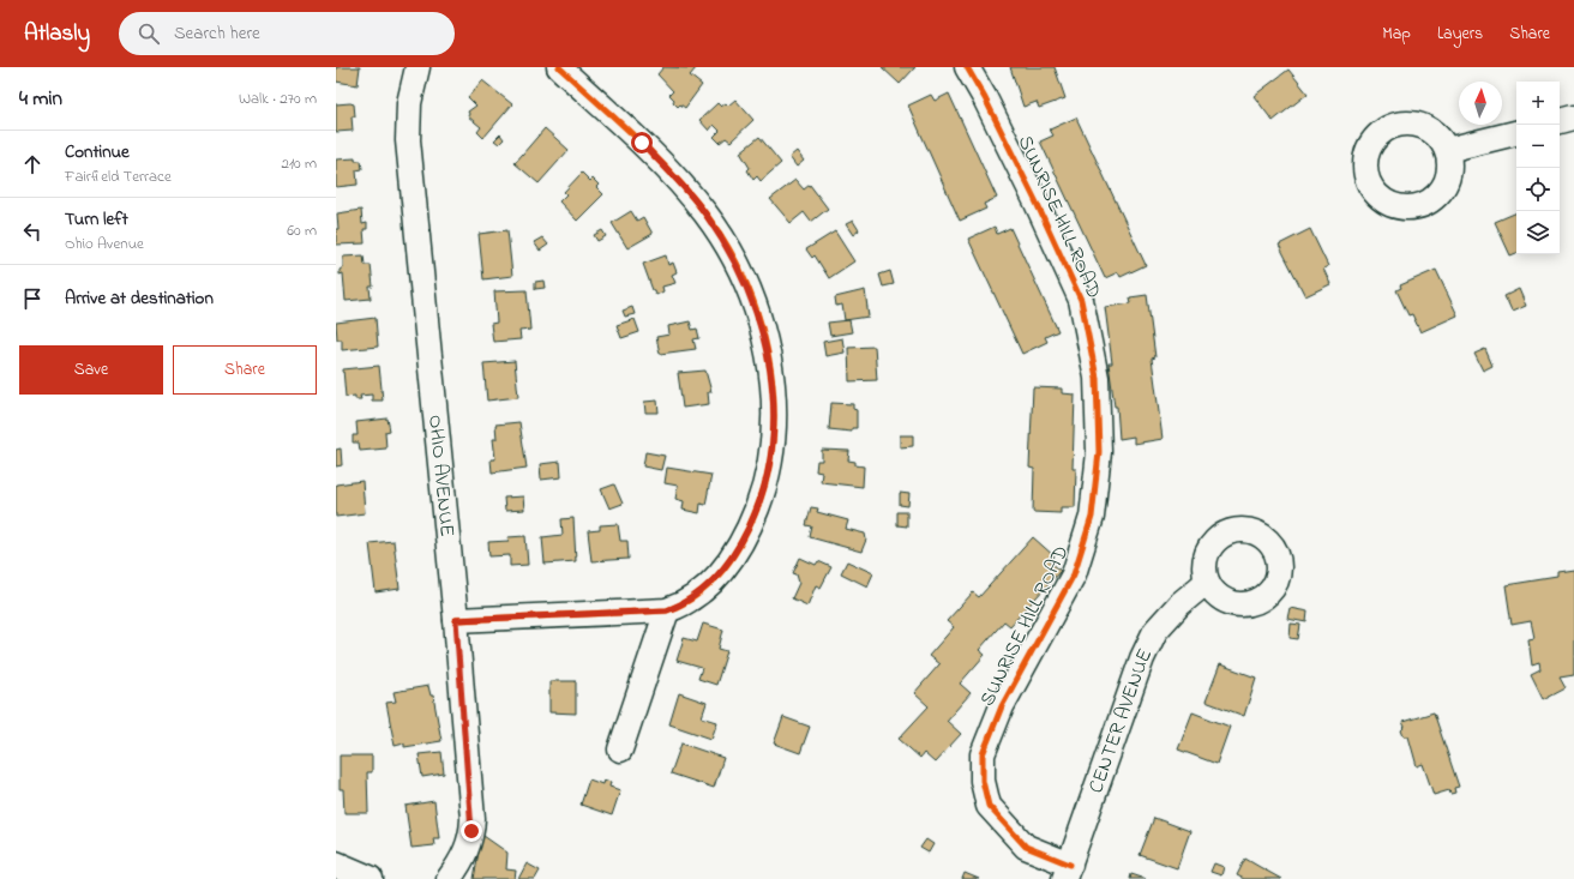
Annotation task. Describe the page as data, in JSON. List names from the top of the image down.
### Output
{
  "streets": {
    "street": ["SUNRISE HILL ROAD", "OHIO AVENUE", "CENTER AVENUE"]
  },
  "crossings": [
    ["SUNRISE HILL ROAD", "CENTER AVENUE"]
  ],
  "north": "top",
  "page": {
    "header": "Atlasly",
    "search": "Search here",
    "nav": ["Map", "Layers", "Share"],
    "heading": ["4 min", "Walk · 270 m"],
    "map_buttons": ["+", "−"],
    "list": [
      ["Continue", "Fairfield Terrace", "210 m"],
      ["Turn left", "Ohio Avenue", "60 m"],
      "Arrive at destination"
    ],
    "buttons": ["Save", "Share"]
  }
}
